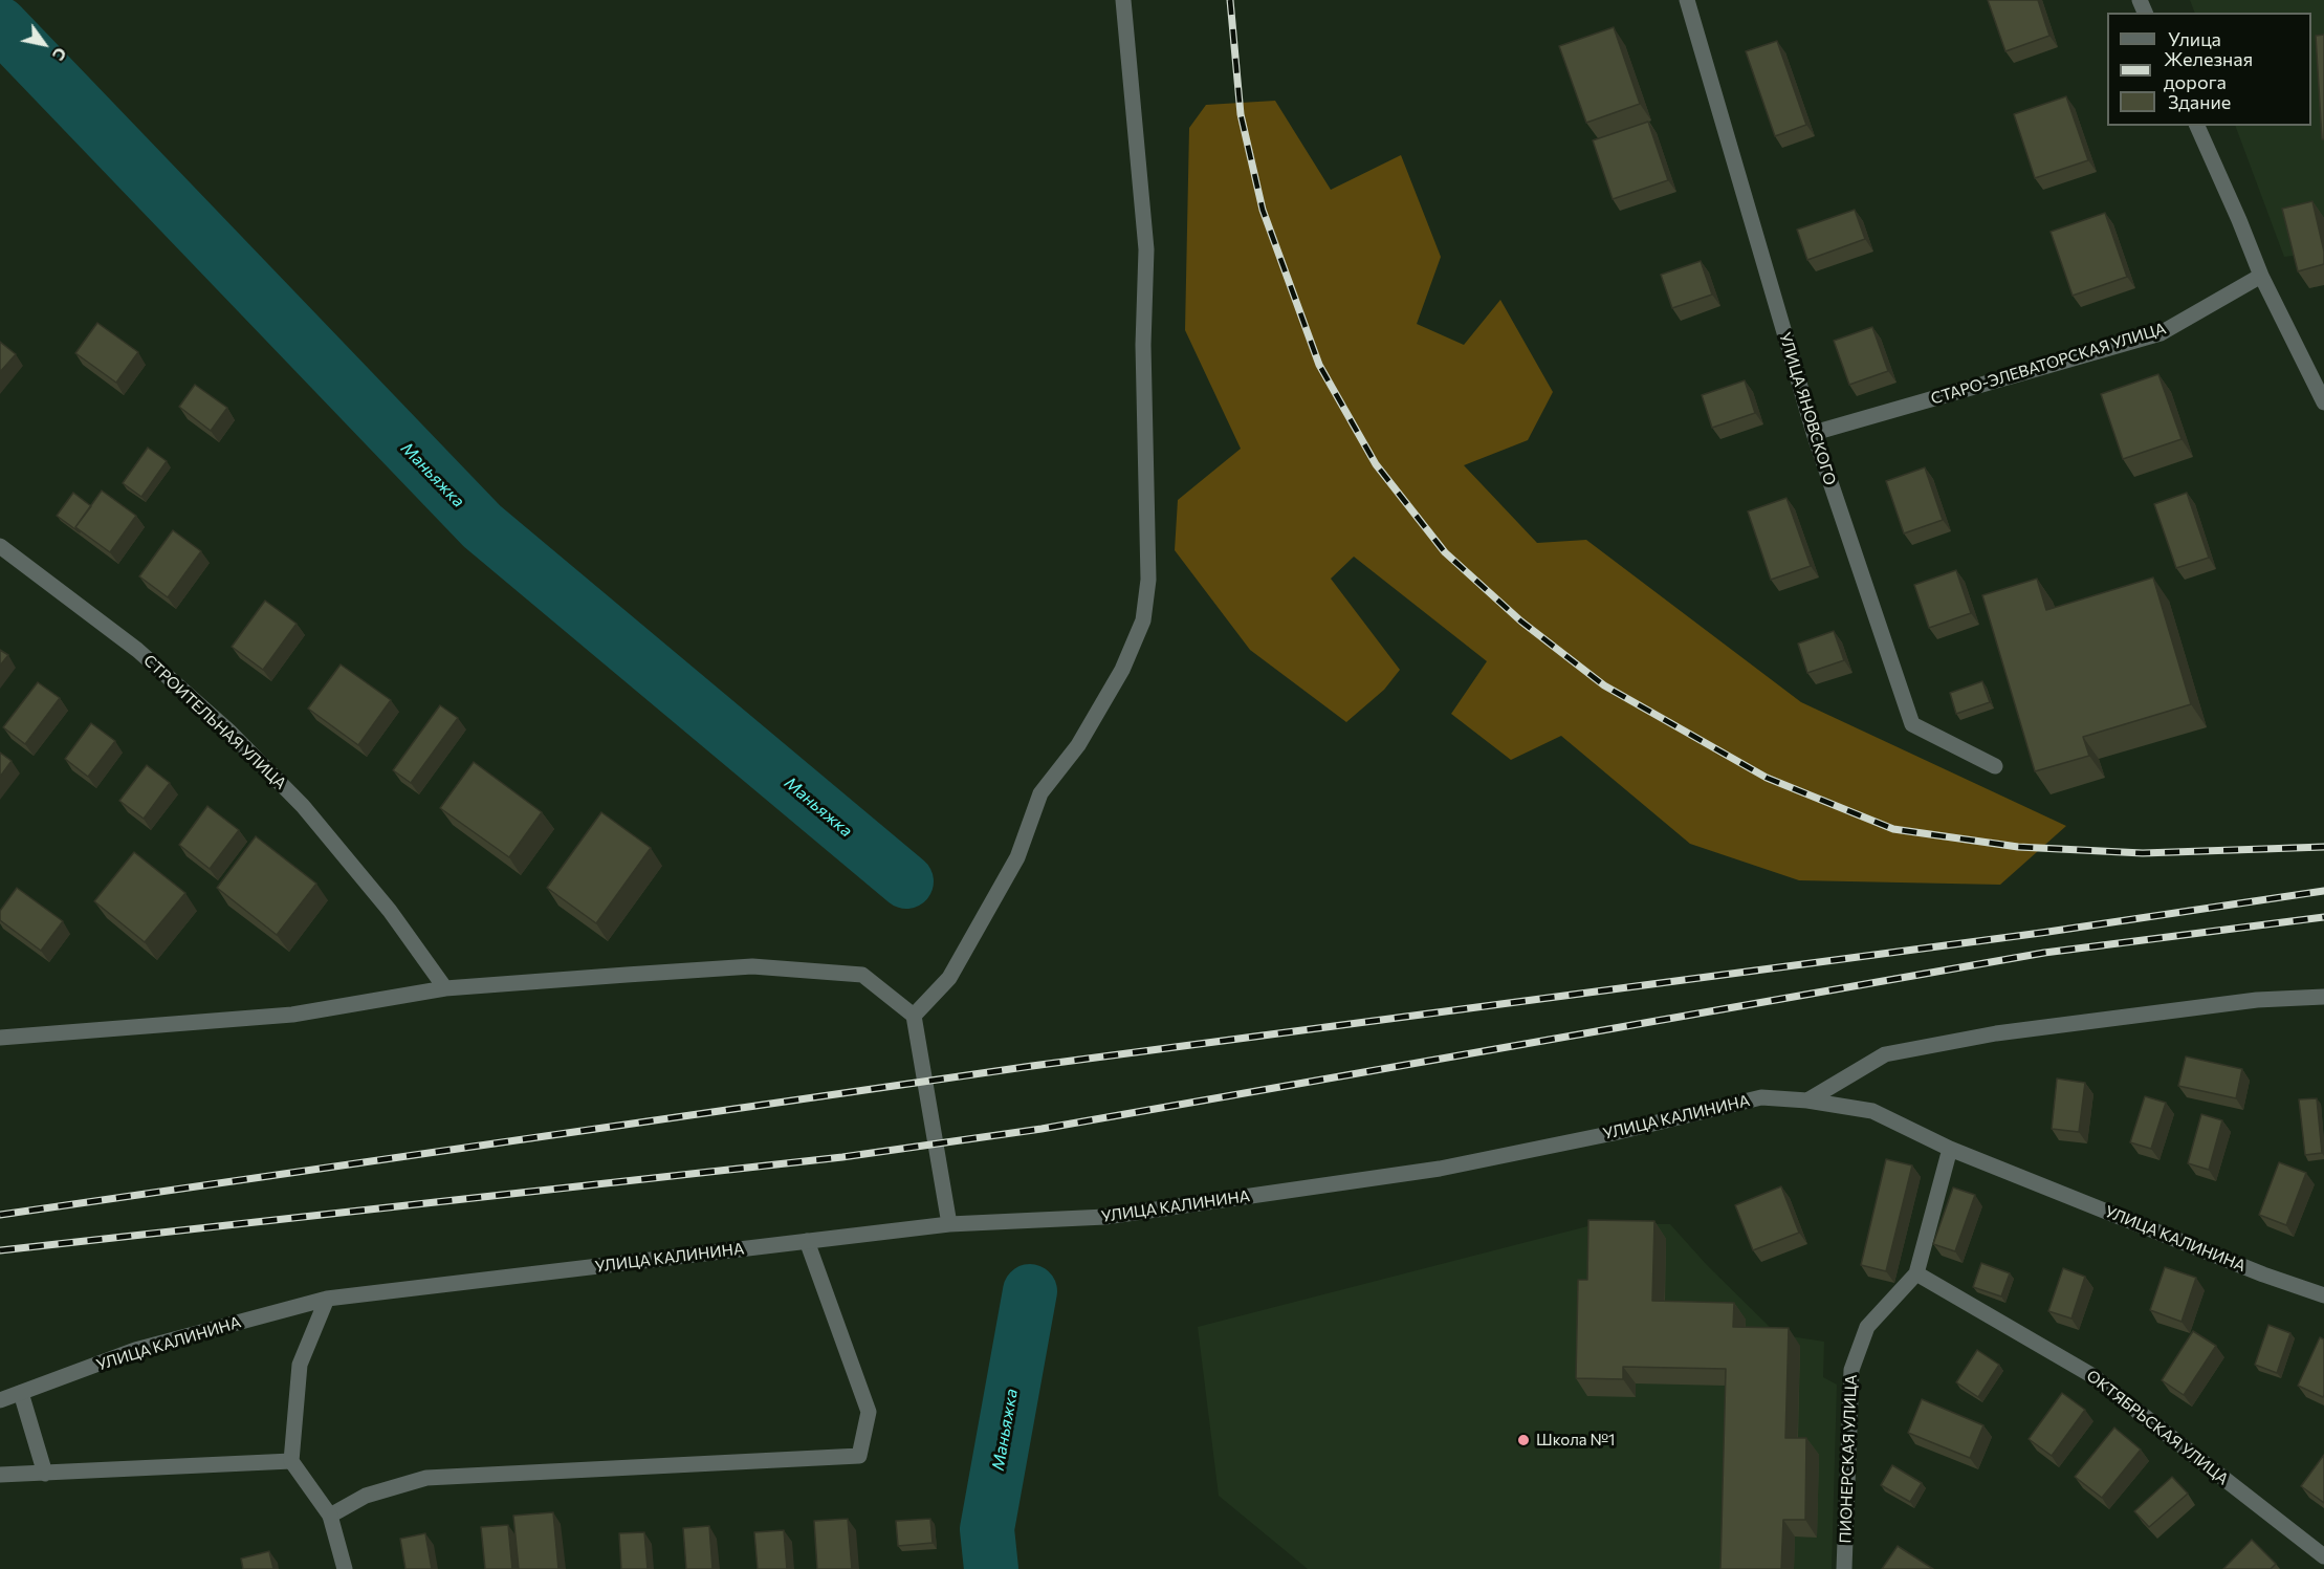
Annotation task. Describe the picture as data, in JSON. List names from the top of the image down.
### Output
{
  "streets": {
    "street": [
      "СТАРО-ЭЛЕВАТОРСКАЯ УЛИЦА",
      "УЛИЦА ЯНОВСКОГО",
      "СТРОИТЕЛЬНАЯ УЛИЦА",
      "УЛИЦА КАЛИНИНА",
      "ОКТЯБРЬСКАЯ УЛИЦА",
      "ПИОНЕРСКАЯ УЛИЦА"
    ]
  },
  "crossings": [
    ["СТАРО-ЭЛЕВАТОРСКАЯ УЛИЦА", "УЛИЦА ЯНОВСКОГО"],
    ["УЛИЦА КАЛИНИНА", "ПИОНЕРСКАЯ УЛИЦА"],
    ["ОКТЯБРЬСКАЯ УЛИЦА", "ПИОНЕРСКАЯ УЛИЦА"]
  ],
  "water": ["Маньяжка"],
  "places": ["Школа №1"],
  "legend": ["Улица", "Железная дорога", "Здание"],
  "north": "bottom right"
}
